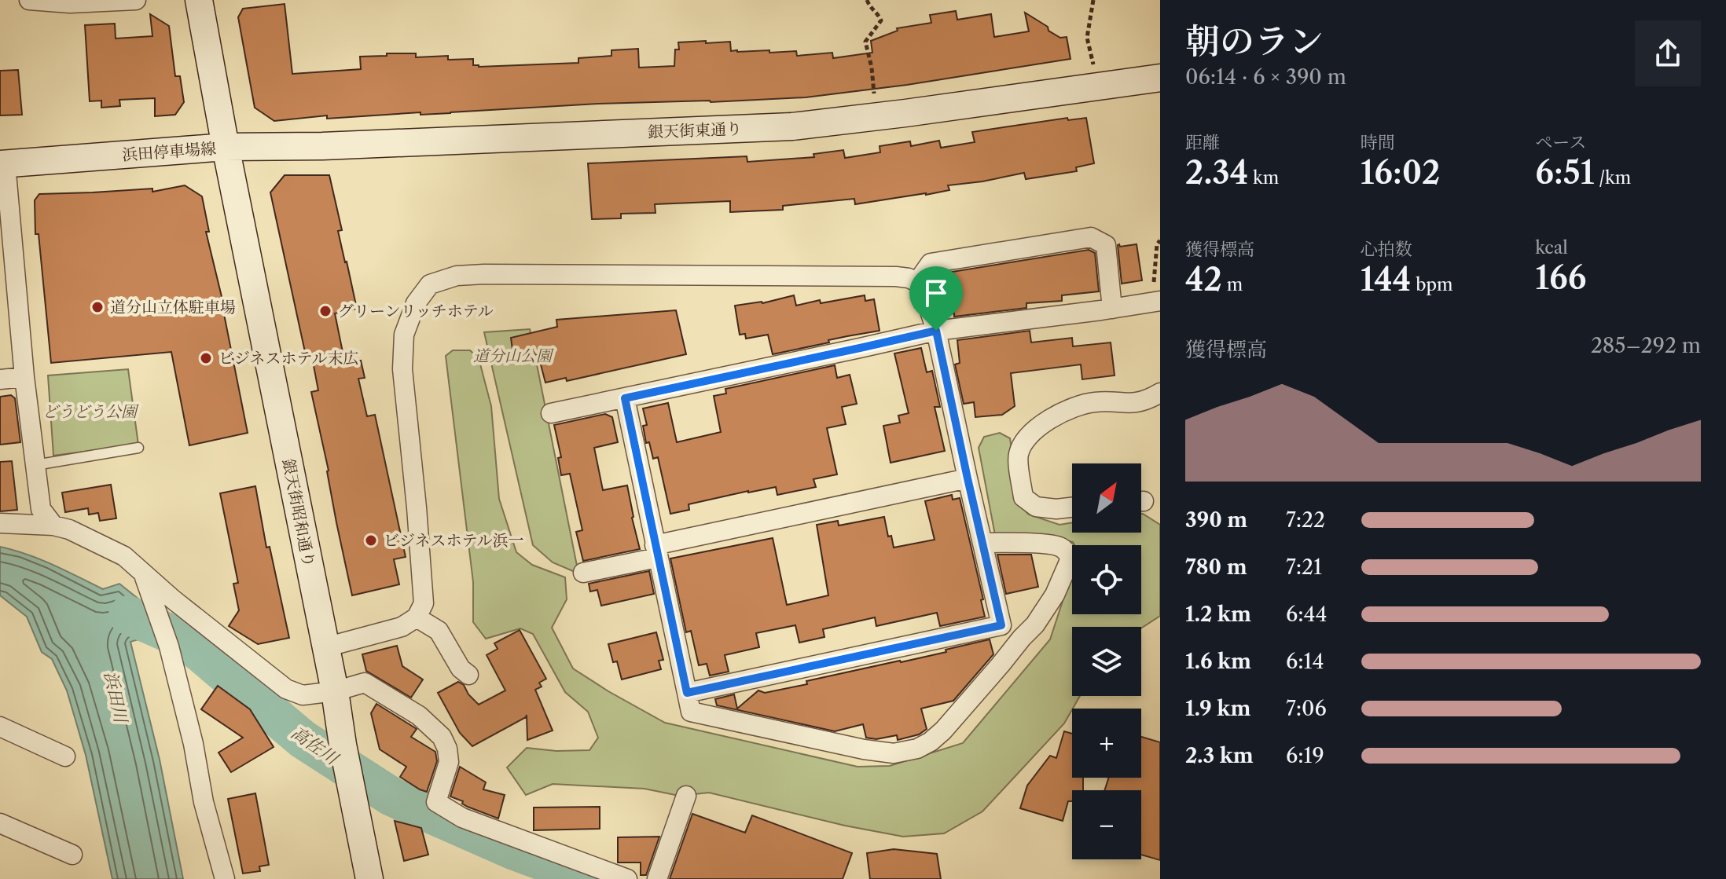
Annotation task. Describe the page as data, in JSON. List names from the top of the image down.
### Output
{
  "streets": {
    "street": ["銀天街東通り", "浜田停車場線", "銀天街昭和通り"]
  },
  "crossings": [
    ["銀天街東通り", "浜田停車場線"],
    ["銀天街東通り", "銀天街昭和通り"],
    ["浜田停車場線", "銀天街昭和通り"]
  ],
  "water": ["浜田川", "高佐川"],
  "parks": ["道分山公園", "どうどう公園"],
  "places": [
    "道分山立体駐車場",
    "グリーンリッチホテル",
    "ビジネスホテル末広",
    "ビジネスホテル浜一"
  ],
  "north": "top right",
  "page": {
    "heading": ["朝のラン", "06:14 · 6 × 390 m"],
    "stats": [
      ["距離", "2.34 km"],
      ["時間", "16:02"],
      ["ペース", "6:51 /km"],
      ["獲得標高", "42 m"],
      ["心拍数", "144 bpm"],
      ["kcal", "166"]
    ],
    "chart": ["獲得標高", "285–292 m"],
    "map_buttons": ["+", "−"],
    "list": [
      {
        "name": "390 m",
        "note": "7:22"
      },
      {
        "name": "780 m",
        "note": "7:21"
      },
      {
        "name": "1.2 km",
        "note": "6:44"
      },
      {
        "name": "1.6 km",
        "note": "6:14"
      },
      {
        "name": "1.9 km",
        "note": "7:06"
      },
      {
        "name": "2.3 km",
        "note": "6:19"
      }
    ]
  }
}
